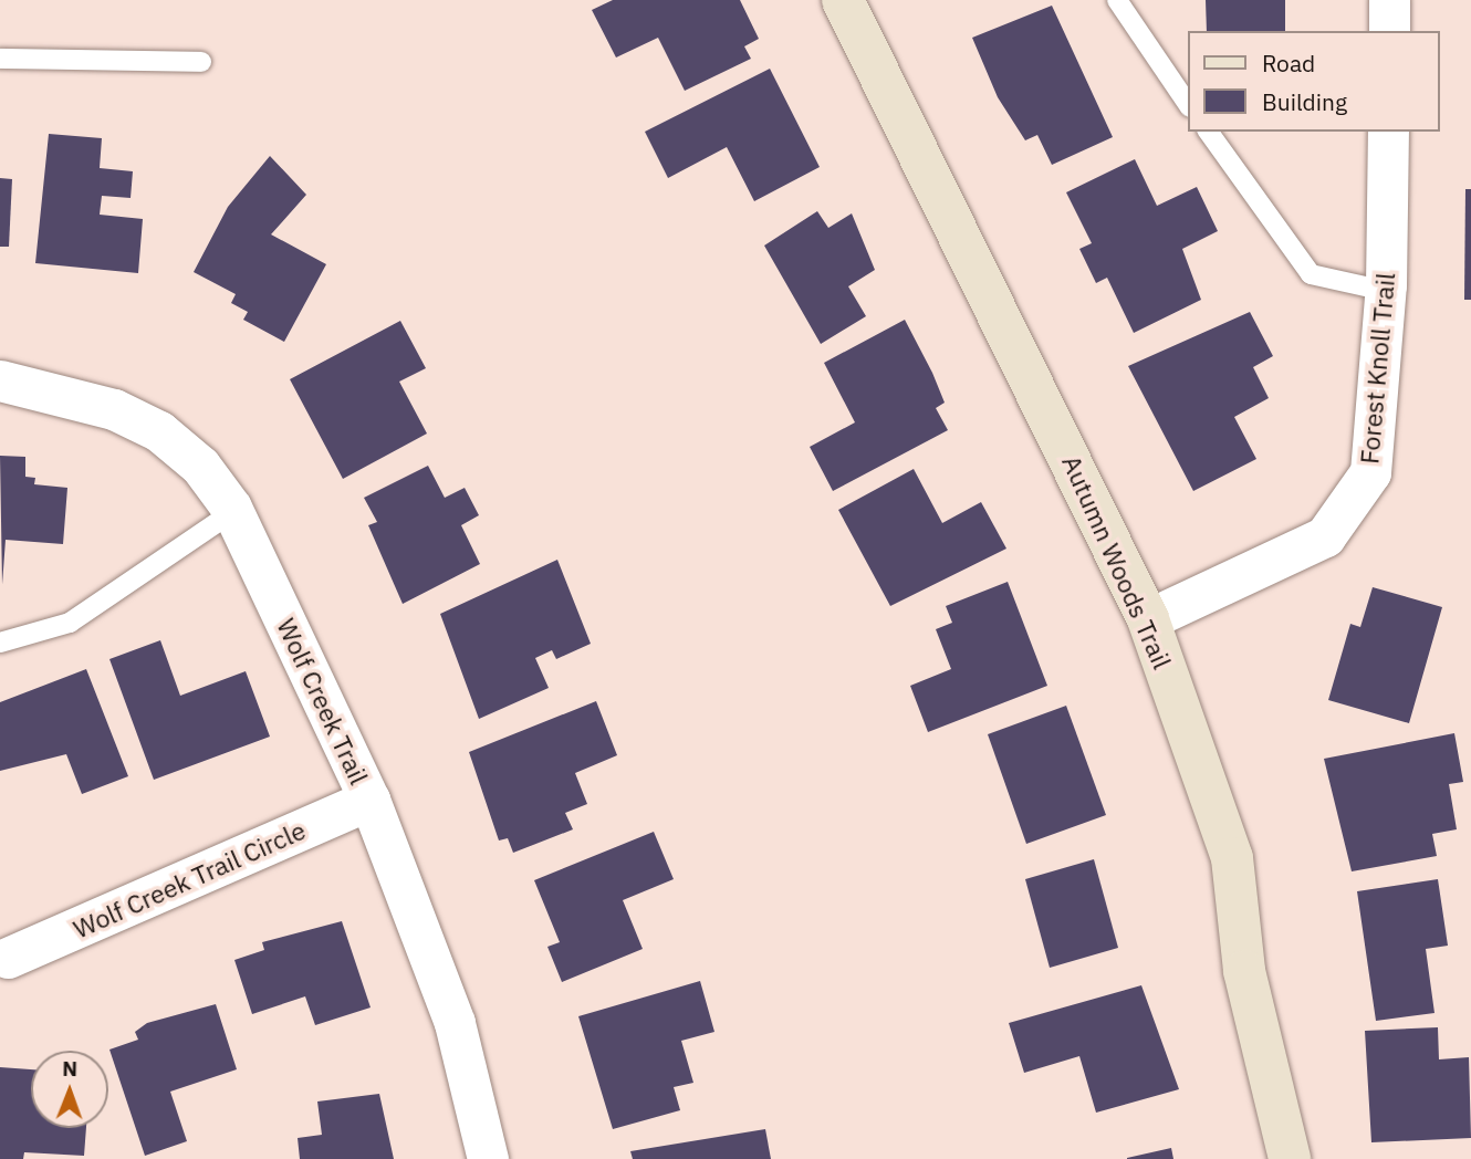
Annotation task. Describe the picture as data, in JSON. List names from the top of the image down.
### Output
{
  "streets": {
    "street": [
      "Forest Knoll Trail",
      "Autumn Woods Trail",
      "Wolf Creek Trail",
      "Wolf Creek Trail Circle"
    ]
  },
  "crossings": [
    ["Forest Knoll Trail", "Autumn Woods Trail"],
    ["Wolf Creek Trail", "Wolf Creek Trail Circle"]
  ],
  "legend": ["Road", "Building"],
  "north": "top"
}
